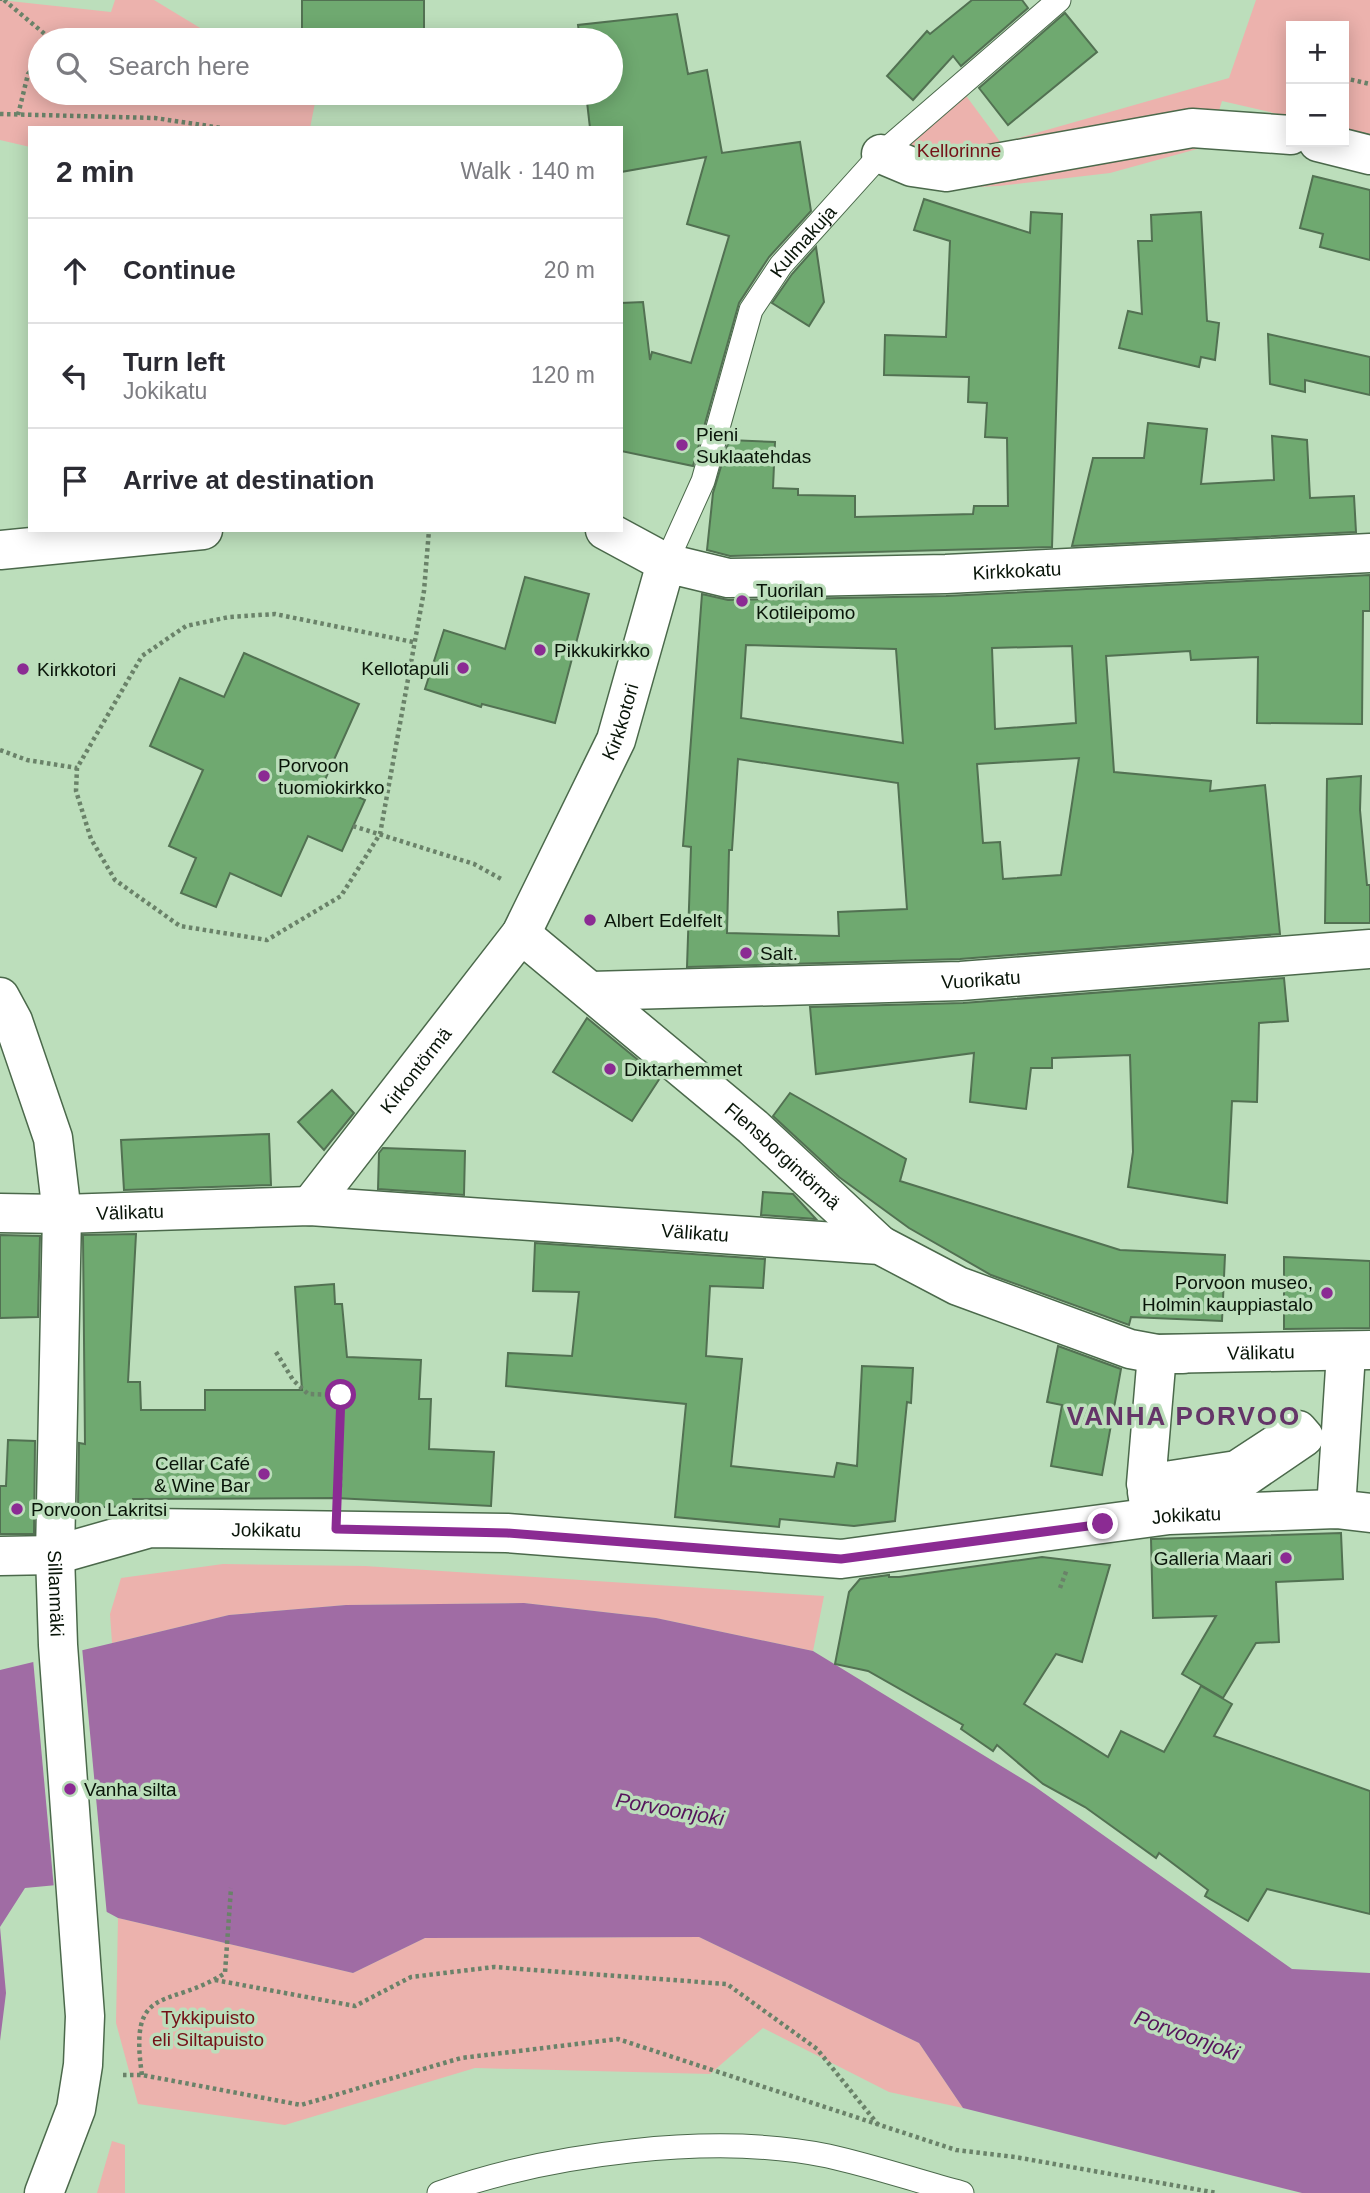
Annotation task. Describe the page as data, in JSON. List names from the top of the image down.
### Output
{
  "streets": {
    "street": [
      "Kirkkokatu",
      "Kirkkotori",
      "Vuorikatu",
      "Kirkontörmä",
      "Flensborgintörmä",
      "Välikatu",
      "Jokikatu",
      "Sillanmäki"
    ],
    "lane": ["Kulmakuja"]
  },
  "crossings": [
    ["Kulmakuja", "Kirkkokatu"],
    ["Kulmakuja", "Kirkkotori"],
    ["Kirkkokatu", "Kirkkotori"],
    ["Kirkkotori", "Kirkontörmä"],
    ["Kirkkotori", "Flensborgintörmä"],
    ["Vuorikatu", "Flensborgintörmä"],
    ["Kirkontörmä", "Flensborgintörmä"],
    ["Kirkontörmä", "Välikatu"],
    ["Flensborgintörmä", "Välikatu"],
    ["Välikatu", "Sillanmäki"],
    ["Jokikatu", "Sillanmäki"]
  ],
  "districts": ["VANHA PORVOO"],
  "water": ["Porvoonjoki"],
  "parks": ["Kellorinne", "Tykkipuisto eli Siltapuisto"],
  "places": [
    "Pieni Suklaatehdas",
    "Tuorilan Kotileipomo",
    "Pikkukirkko",
    "Kellotapuli",
    "Kirkkotori",
    "Porvoon tuomiokirkko",
    "Albert Edelfelt",
    "Salt.",
    "Diktarhemmet",
    "Porvoon museo, Holmin kauppiastalo",
    "Cellar Café & Wine Bar",
    "Porvoon Lakritsi",
    "Galleria Maari",
    "Vanha silta"
  ],
  "page": {
    "map_buttons": ["+", "−"],
    "search": "Search here",
    "heading": ["2 min", "Walk · 140 m"],
    "list": [
      ["Continue", "20 m"],
      ["Turn left", "Jokikatu", "120 m"],
      "Arrive at destination"
    ]
  }
}
